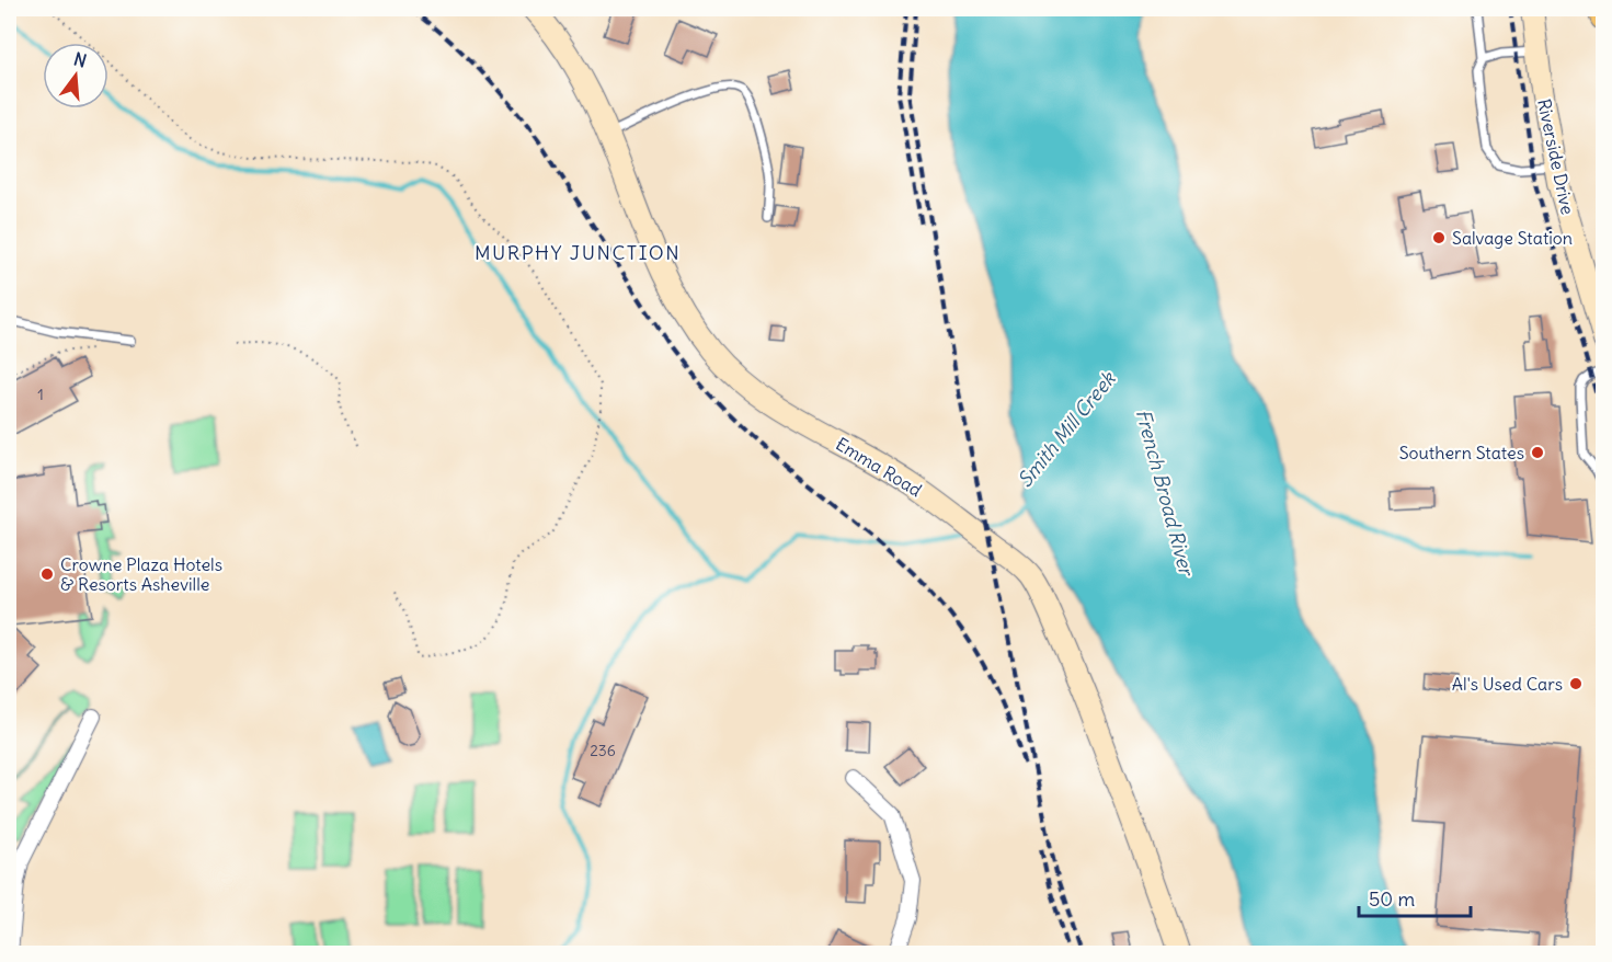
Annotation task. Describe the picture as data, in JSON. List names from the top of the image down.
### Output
{
  "streets": {
    "street": ["Riverside Drive", "Emma Road"]
  },
  "districts": ["MURPHY JUNCTION"],
  "water": ["Smith Mill Creek", "French Broad River"],
  "places": [
    "Salvage Station",
    "Southern States",
    "Crowne Plaza Hotels & Resorts Asheville",
    "Al's Used Cars"
  ],
  "house_numbers": ["1", "236"],
  "scale_bar": "50 m",
  "north": "top"
}
